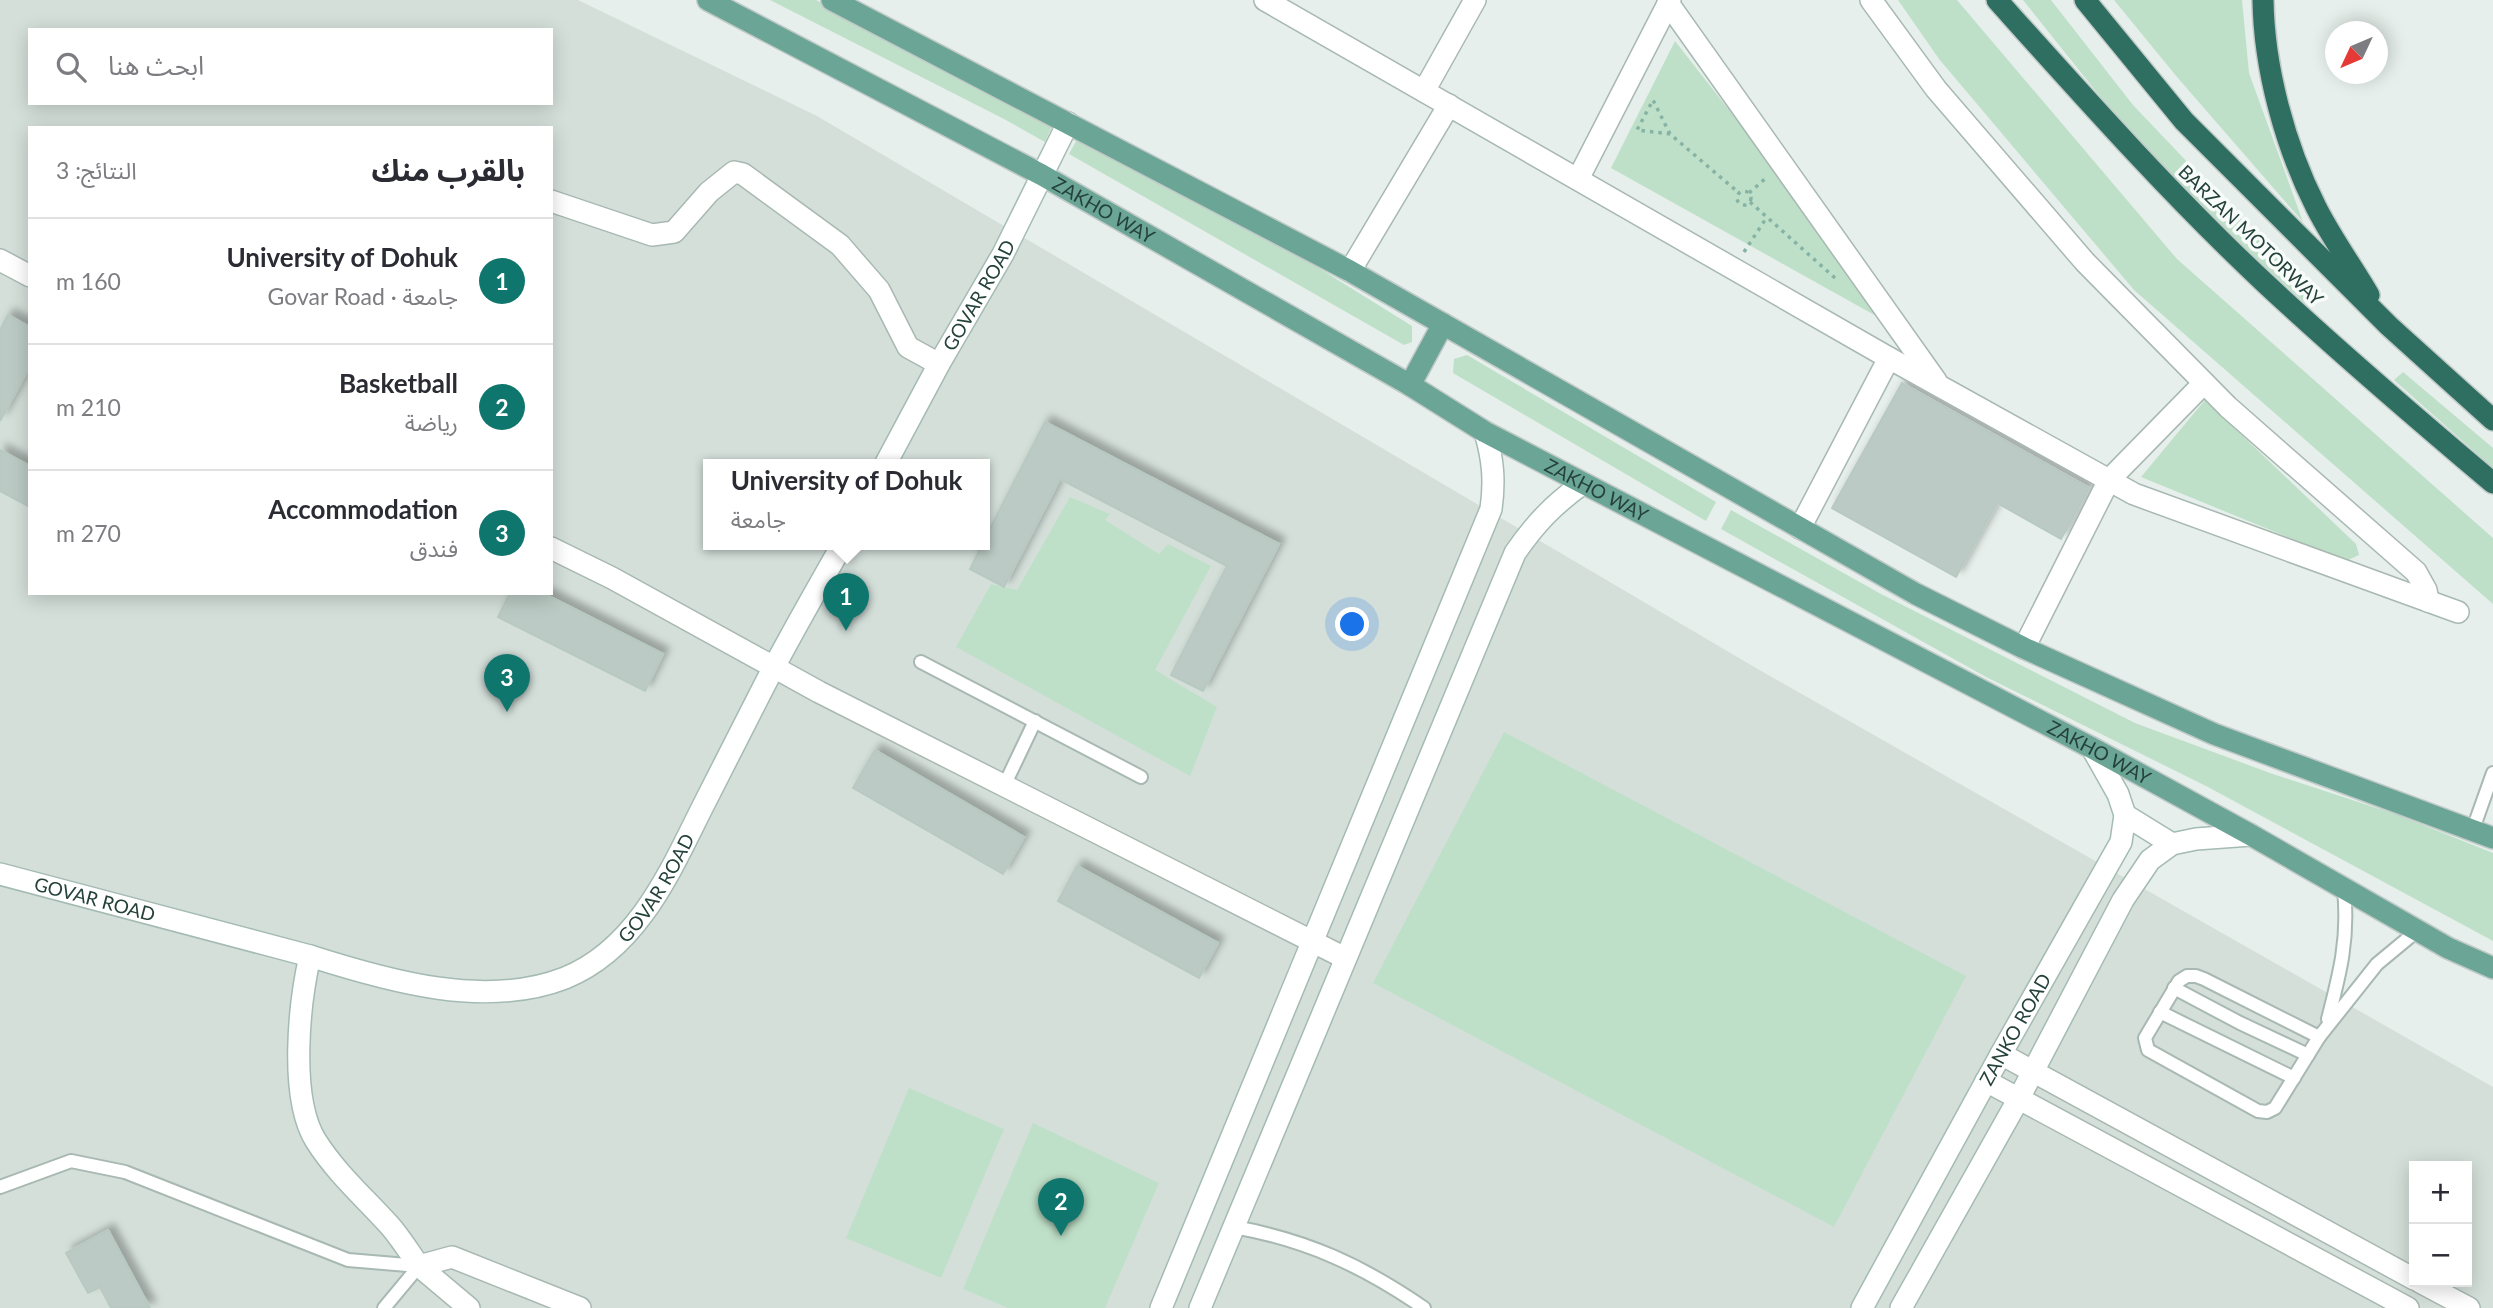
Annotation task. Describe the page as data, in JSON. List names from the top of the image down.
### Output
{
  "streets": {
    "highway": ["BARZAN MOTORWAY"],
    "main road": ["ZAKHO WAY"],
    "street": ["GOVAR ROAD", "ZANKO ROAD"]
  },
  "crossings": [
    ["ZAKHO WAY", "GOVAR ROAD"]
  ],
  "north": "bottom left",
  "page": {
    "search": "ابحث هنا",
    "heading": ["بالقرب منك", "النتائج: 3"],
    "list": [
      {
        "mark": "1",
        "name": "University of Dohuk",
        "note": "جامعة · Govar Road",
        "value": "160 m"
      },
      {
        "mark": "2",
        "name": "Basketball",
        "note": "رياضة",
        "value": "210 m"
      },
      {
        "mark": "3",
        "name": "Accommodation",
        "note": "فندق",
        "value": "270 m"
      }
    ],
    "popup": ["University of Dohuk", "جامعة"],
    "pins": ["1", "3", "2"],
    "map_buttons": ["+", "−"]
  }
}
